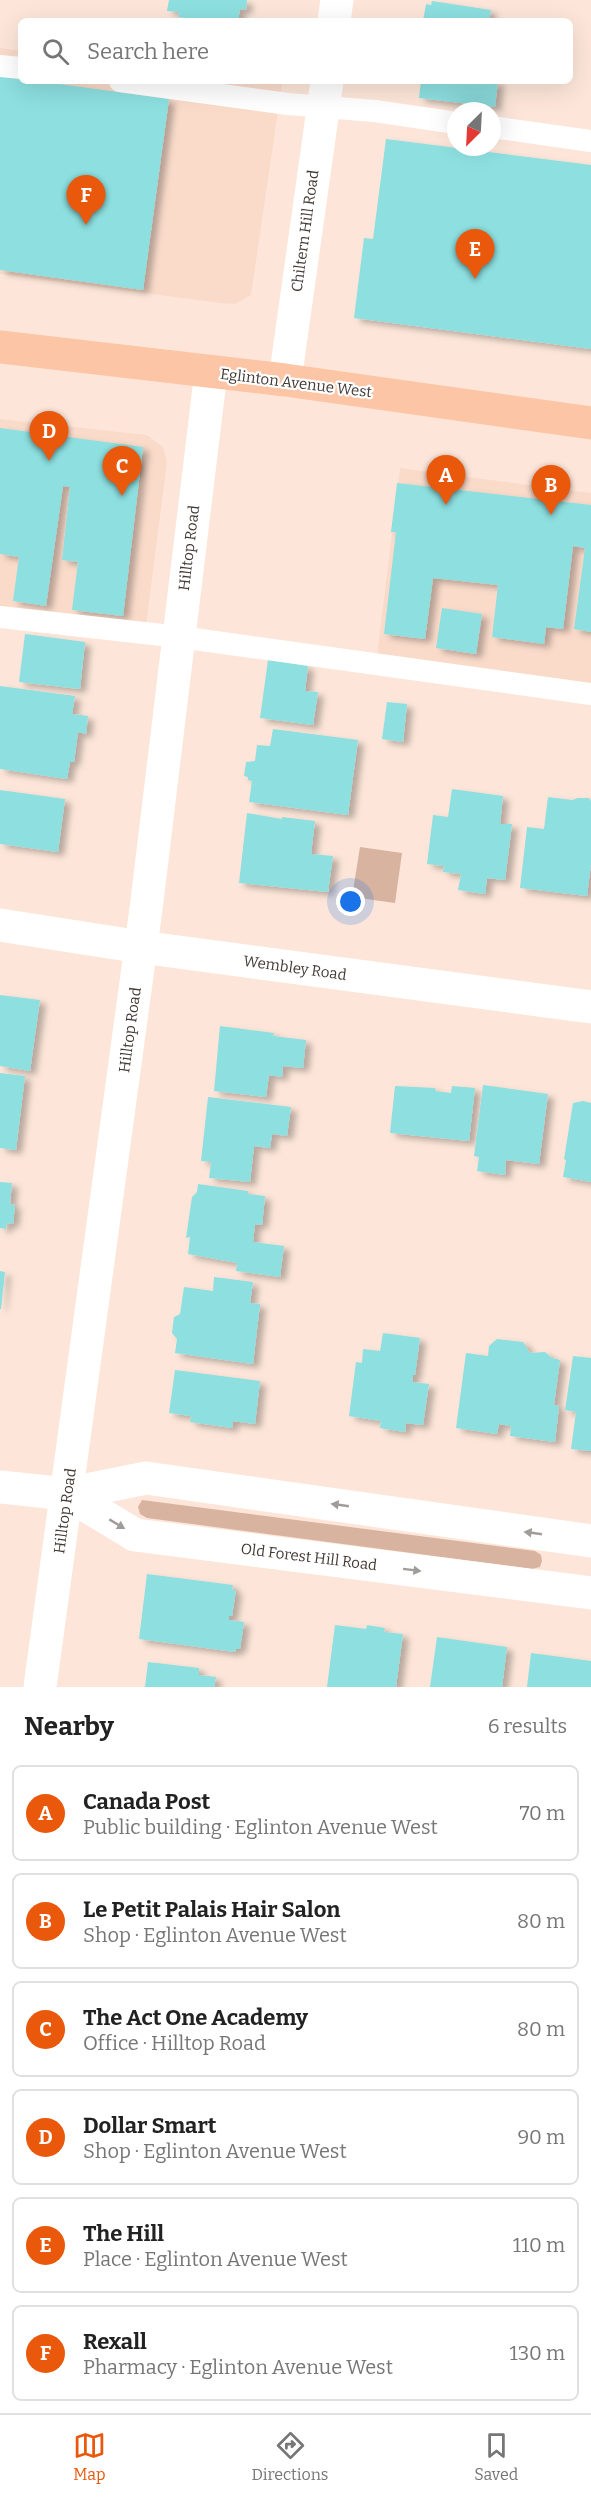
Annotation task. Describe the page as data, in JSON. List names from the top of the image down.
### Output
{
  "streets": {
    "main road": ["Eglinton Avenue West"],
    "street": [
      "Chiltern Hill Road",
      "Hilltop Road",
      "Wembley Road",
      "Old Forest Hill Road"
    ]
  },
  "crossings": [
    ["Chiltern Hill Road", "Eglinton Avenue West"],
    ["Eglinton Avenue West", "Hilltop Road"],
    ["Hilltop Road", "Wembley Road"],
    ["Hilltop Road", "Old Forest Hill Road"]
  ],
  "north": "bottom left",
  "page": {
    "search": "Search here",
    "pins": [
      "F",
      "E",
      "D",
      "C",
      "A",
      "B"
    ],
    "heading": ["Nearby", "6 results"],
    "list": [
      {
        "mark": "A",
        "name": "Canada Post",
        "note": "Public building · Eglinton Avenue West",
        "value": "70 m"
      },
      {
        "mark": "B",
        "name": "Le Petit Palais Hair Salon",
        "note": "Shop · Eglinton Avenue West",
        "value": "80 m"
      },
      {
        "mark": "C",
        "name": "The Act One Academy",
        "note": "Office · Hilltop Road",
        "value": "80 m"
      },
      {
        "mark": "D",
        "name": "Dollar Smart",
        "note": "Shop · Eglinton Avenue West",
        "value": "90 m"
      },
      {
        "mark": "E",
        "name": "The Hill",
        "note": "Place · Eglinton Avenue West",
        "value": "110 m"
      },
      {
        "mark": "F",
        "name": "Rexall",
        "note": "Pharmacy · Eglinton Avenue West",
        "value": "130 m"
      }
    ],
    "nav": ["Map", "Directions", "Saved"]
  }
}
